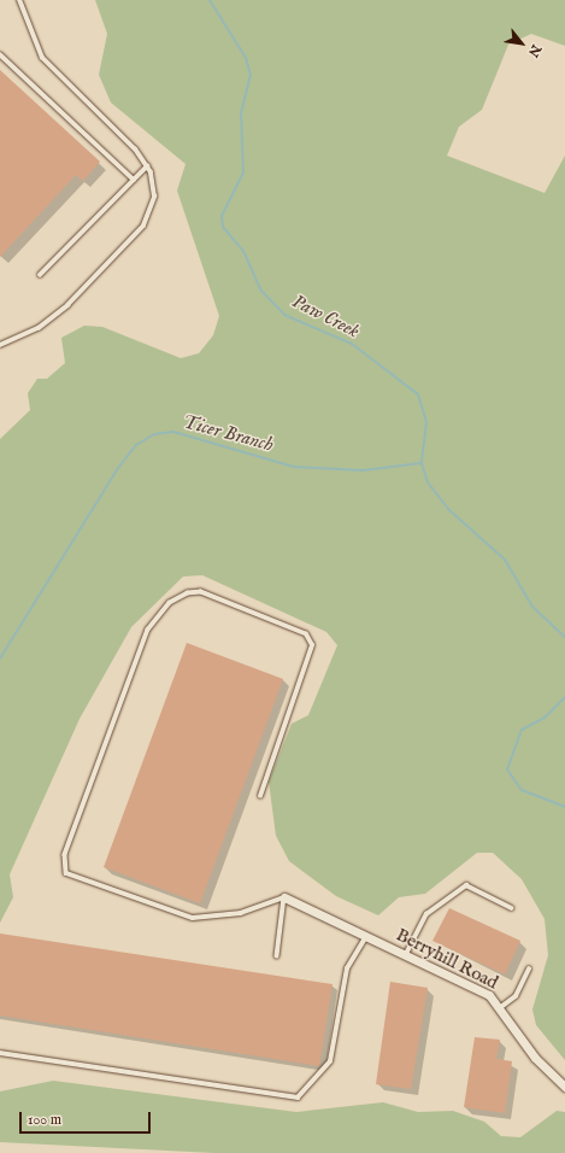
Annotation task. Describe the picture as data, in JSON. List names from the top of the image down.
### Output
{
  "streets": {
    "street": ["Berryhill Road"]
  },
  "water": ["Paw Creek", "Ticer Branch"],
  "scale_bar": "100 m",
  "north": "bottom right"
}
